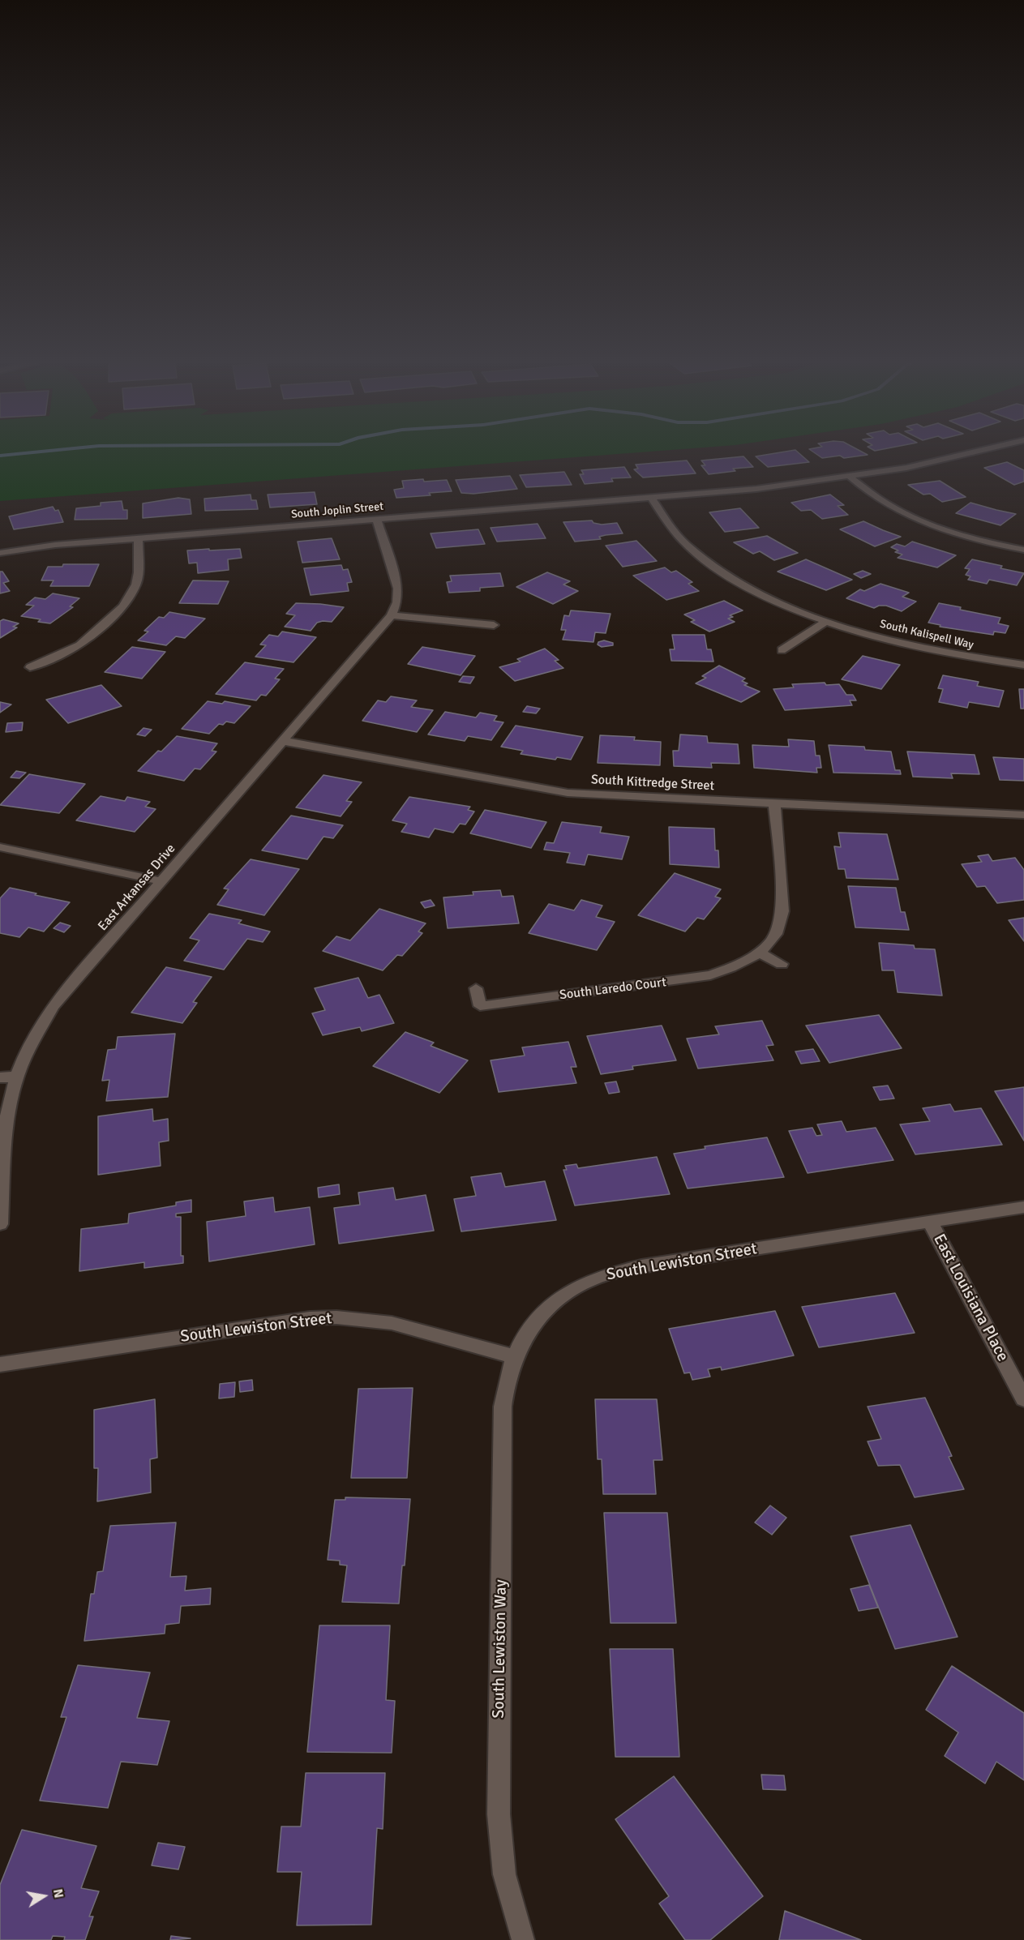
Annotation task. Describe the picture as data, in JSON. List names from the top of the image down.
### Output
{
  "streets": {
    "street": [
      "South Joplin Street",
      "South Kalispell Way",
      "South Kittredge Street",
      "East Arkansas Drive",
      "South Laredo Court",
      "South Lewiston Street",
      "East Louisiana Place",
      "South Lewiston Way"
    ]
  },
  "crossings": [
    ["South Joplin Street", "South Kalispell Way"],
    ["South Joplin Street", "East Arkansas Drive"],
    ["South Kittredge Street", "East Arkansas Drive"],
    ["South Kittredge Street", "South Laredo Court"],
    ["South Lewiston Street", "East Louisiana Place"],
    ["South Lewiston Street", "South Lewiston Way"]
  ],
  "north": "right"
}
